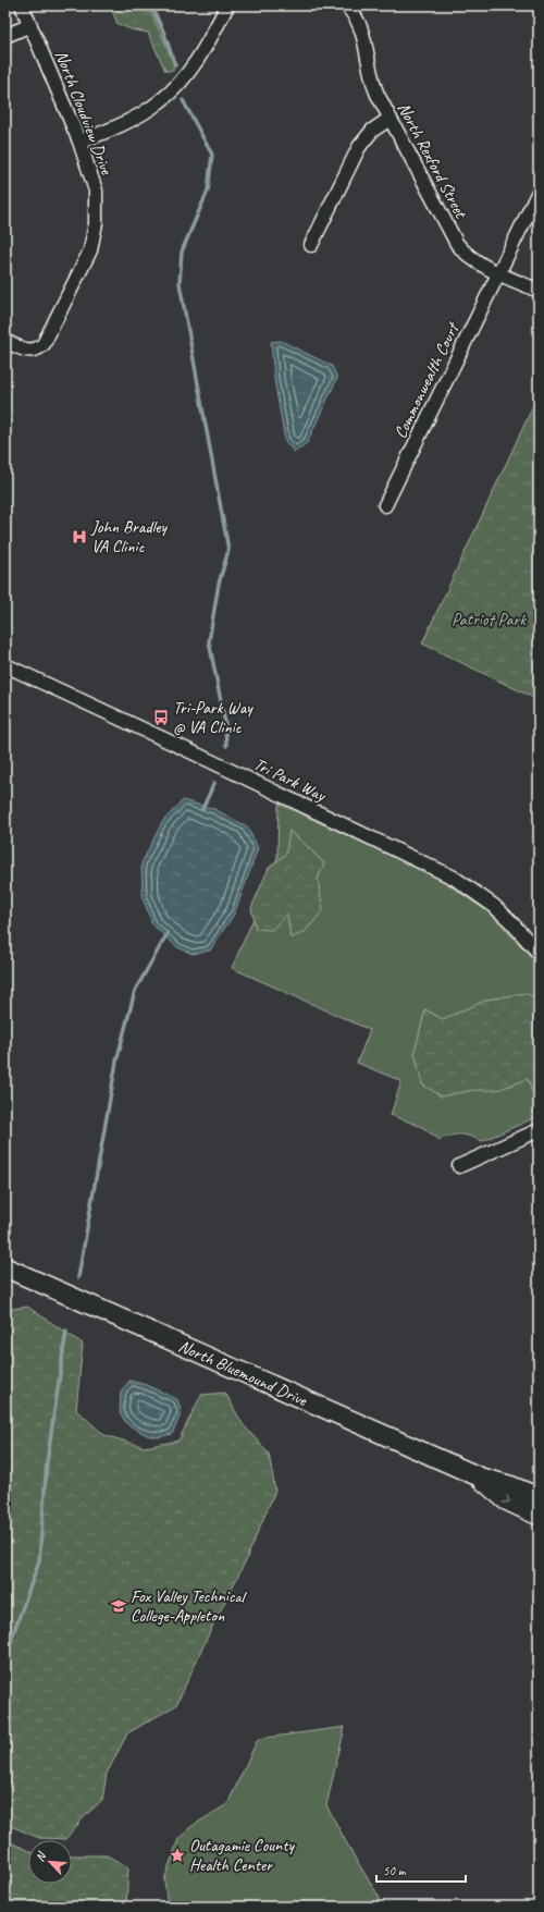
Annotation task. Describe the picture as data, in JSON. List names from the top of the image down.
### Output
{
  "streets": {
    "main road": ["North Bluemound Drive"],
    "street": [
      "North Cloudview Drive",
      "North Rexford Street",
      "Commonwealth Court",
      "Tri Park Way"
    ]
  },
  "crossings": [
    ["North Rexford Street", "Commonwealth Court"]
  ],
  "parks": ["Patriot Park"],
  "places": {
    "hospital": ["John Bradley VA Clinic"],
    "bus stop": ["Tri-Park Way @ VA Clinic"],
    "school or university": ["Fox Valley Technical College-Appleton"],
    "place": ["Outagamie County Health Center"]
  },
  "scale_bar": "50 m",
  "north": "top left"
}
